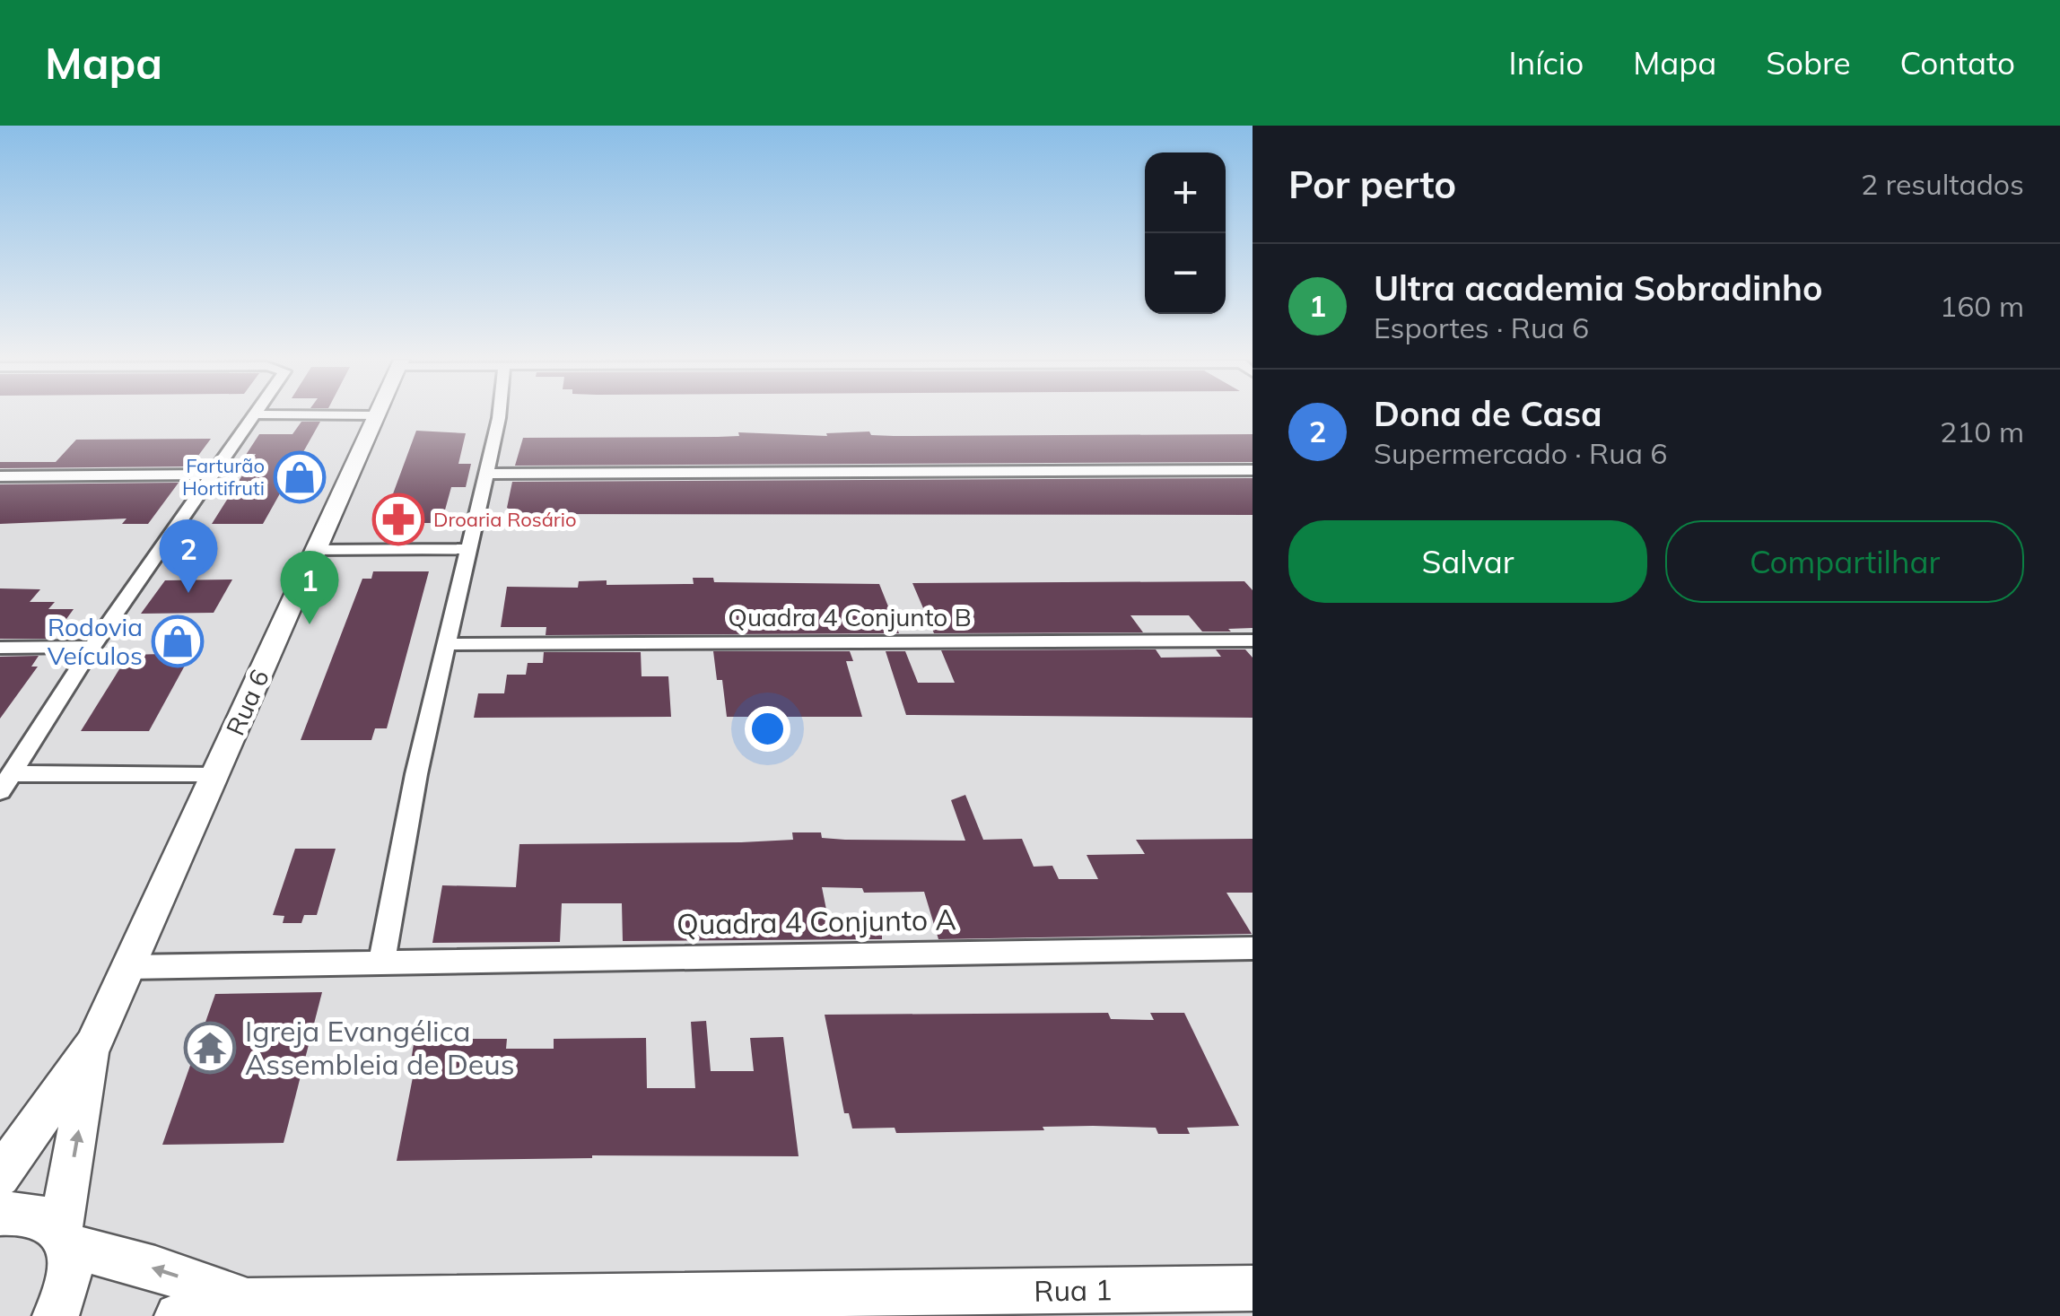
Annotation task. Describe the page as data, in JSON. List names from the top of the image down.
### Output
{
  "streets": {
    "street": [
      "Quadra 4 Conjunto B",
      "Rua 6",
      "Quadra 4 Conjunto A",
      "Rua 1"
    ]
  },
  "crossings": [
    ["Rua 6", "Quadra 4 Conjunto A"]
  ],
  "places": {
    "shop": ["Farturão Hortifruti", "Rodovia Veículos"],
    "pharmacy": ["Droaria Rosário"],
    "temple": ["Igreja Evangélica Assembleia de Deus"]
  },
  "page": {
    "header": "Mapa",
    "nav": [
      "Início",
      "Mapa",
      "Sobre",
      "Contato"
    ],
    "heading": ["Por perto", "2 resultados"],
    "map_buttons": ["+", "−"],
    "list": [
      {
        "mark": "1",
        "name": "Ultra academia Sobradinho",
        "note": "Esportes · Rua 6",
        "value": "160 m"
      },
      {
        "mark": "2",
        "name": "Dona de Casa",
        "note": "Supermercado · Rua 6",
        "value": "210 m"
      }
    ],
    "buttons": ["Salvar", "Compartilhar"],
    "pins": ["2", "1"]
  }
}
